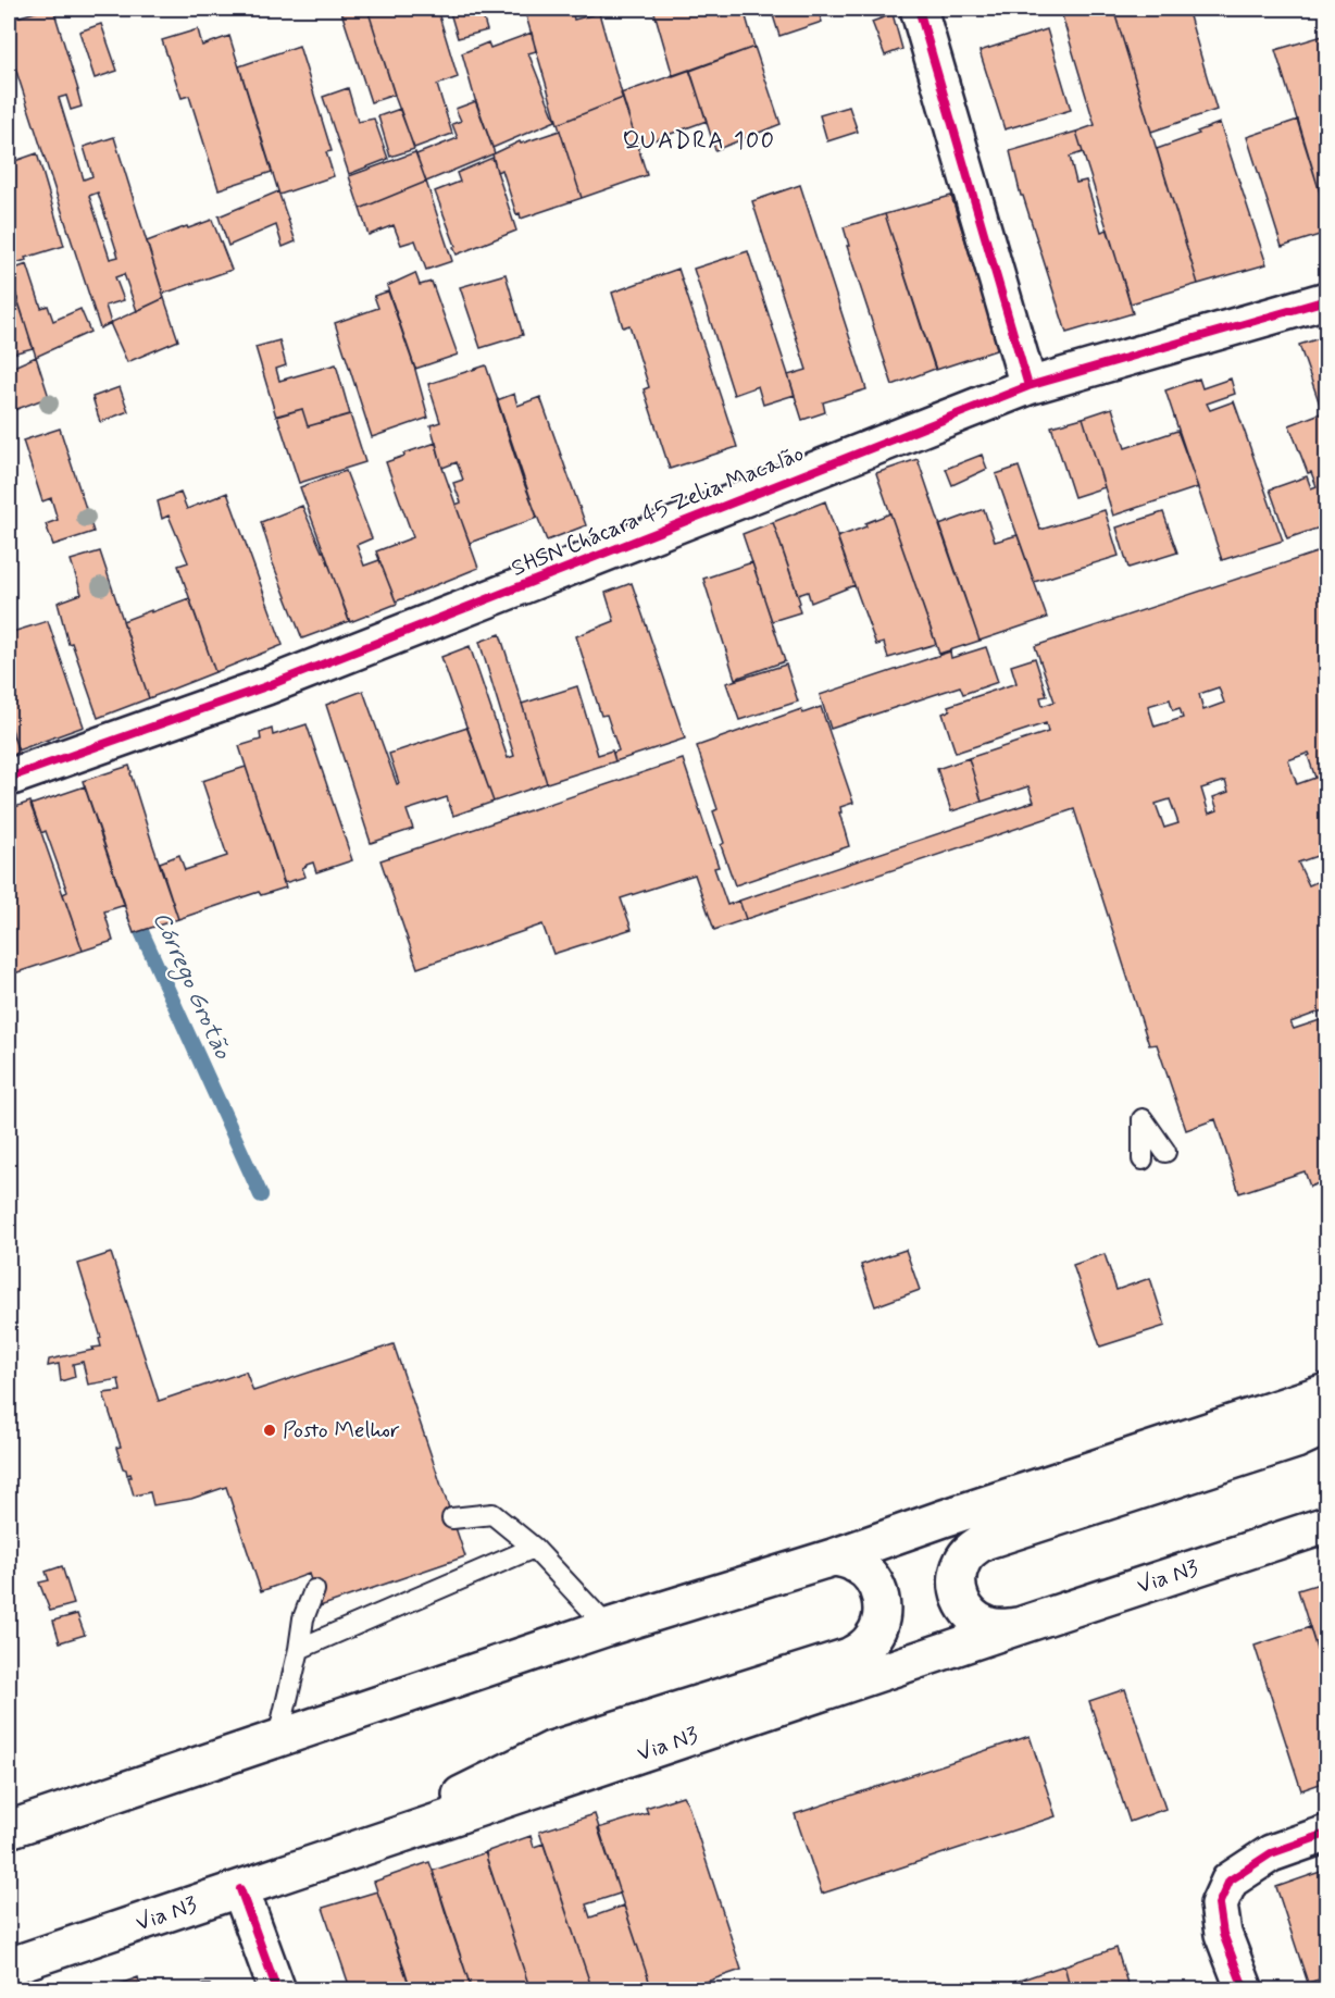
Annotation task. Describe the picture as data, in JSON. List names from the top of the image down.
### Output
{
  "streets": {
    "main road": ["SHSN Chácara 45 Zelia Macalão", "Via N3"]
  },
  "districts": ["QUADRA 100"],
  "water": ["Córrego Grotão"],
  "places": ["Posto Melhor"]
}
